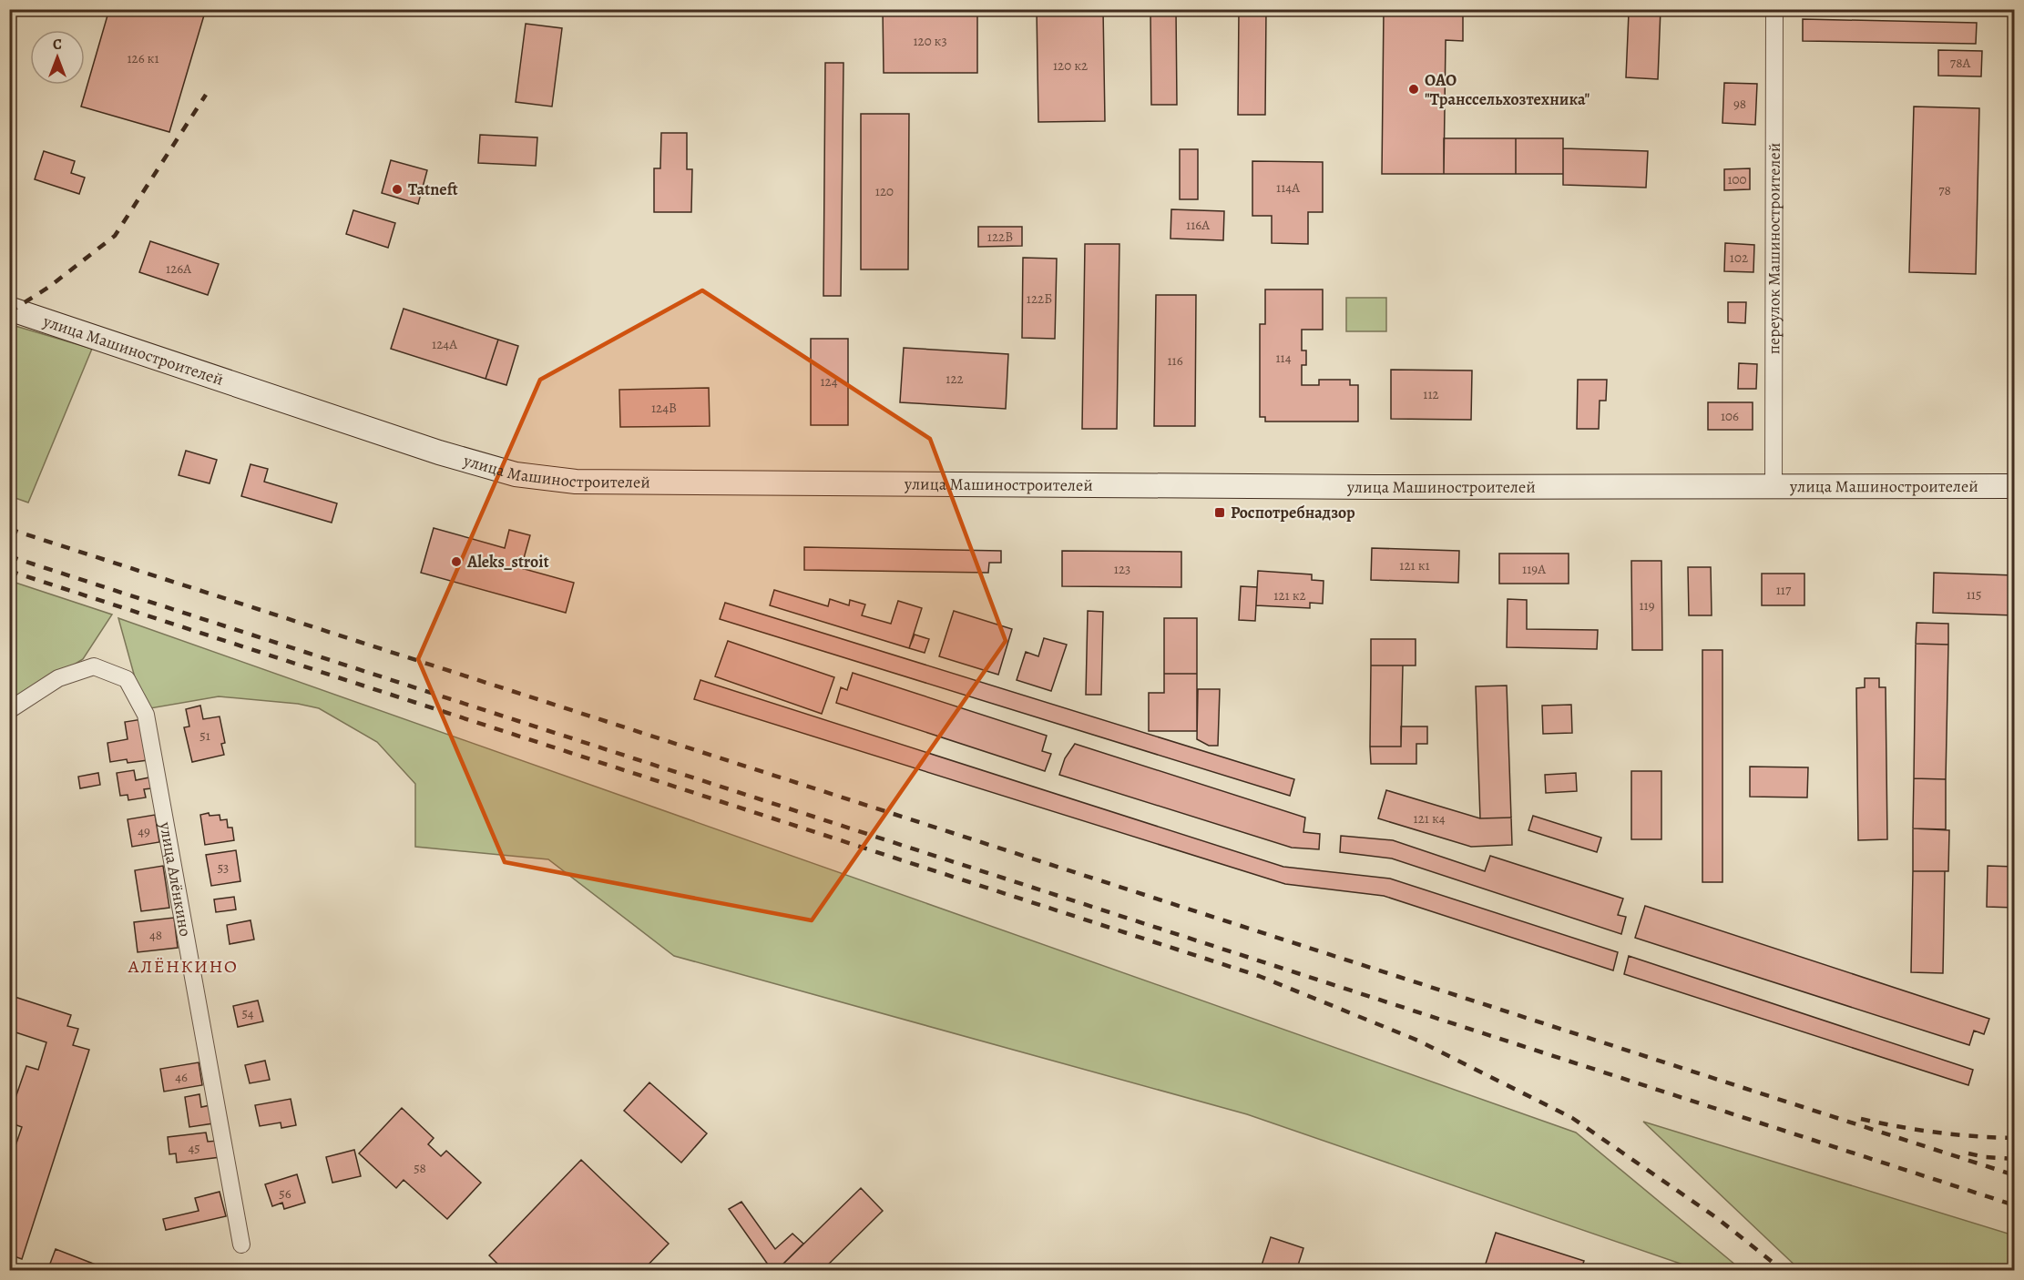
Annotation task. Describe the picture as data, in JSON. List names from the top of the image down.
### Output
{
  "streets": {
    "main road": ["улица Машиностроителей"],
    "street": ["переулок Машиностроителей", "улица Алёнкино"]
  },
  "crossings": [
    ["переулок Машиностроителей", "улица Машиностроителей"]
  ],
  "districts": ["АЛЁНКИНО"],
  "places": {
    "other": ["ОАО \"Транссельхозтехника\"", "Tatneft", "Aleks_stroit"],
    "transit": ["Роспотребнадзор"]
  },
  "house_numbers": [
    "120 к3",
    "126 к1",
    "78А",
    "120 к2",
    "98",
    "100",
    "114А",
    "78",
    "120",
    "116А",
    "122В",
    "102",
    "126А",
    "122Б",
    "124А",
    "114",
    "116",
    "122",
    "124",
    "112",
    "124В",
    "106",
    "121 к1",
    "123",
    "119А",
    "117",
    "115",
    "121 к2",
    "119",
    "51",
    "121 к4",
    "49",
    "53",
    "48",
    "54",
    "46",
    "45",
    "58",
    "56"
  ],
  "north": "top"
}
